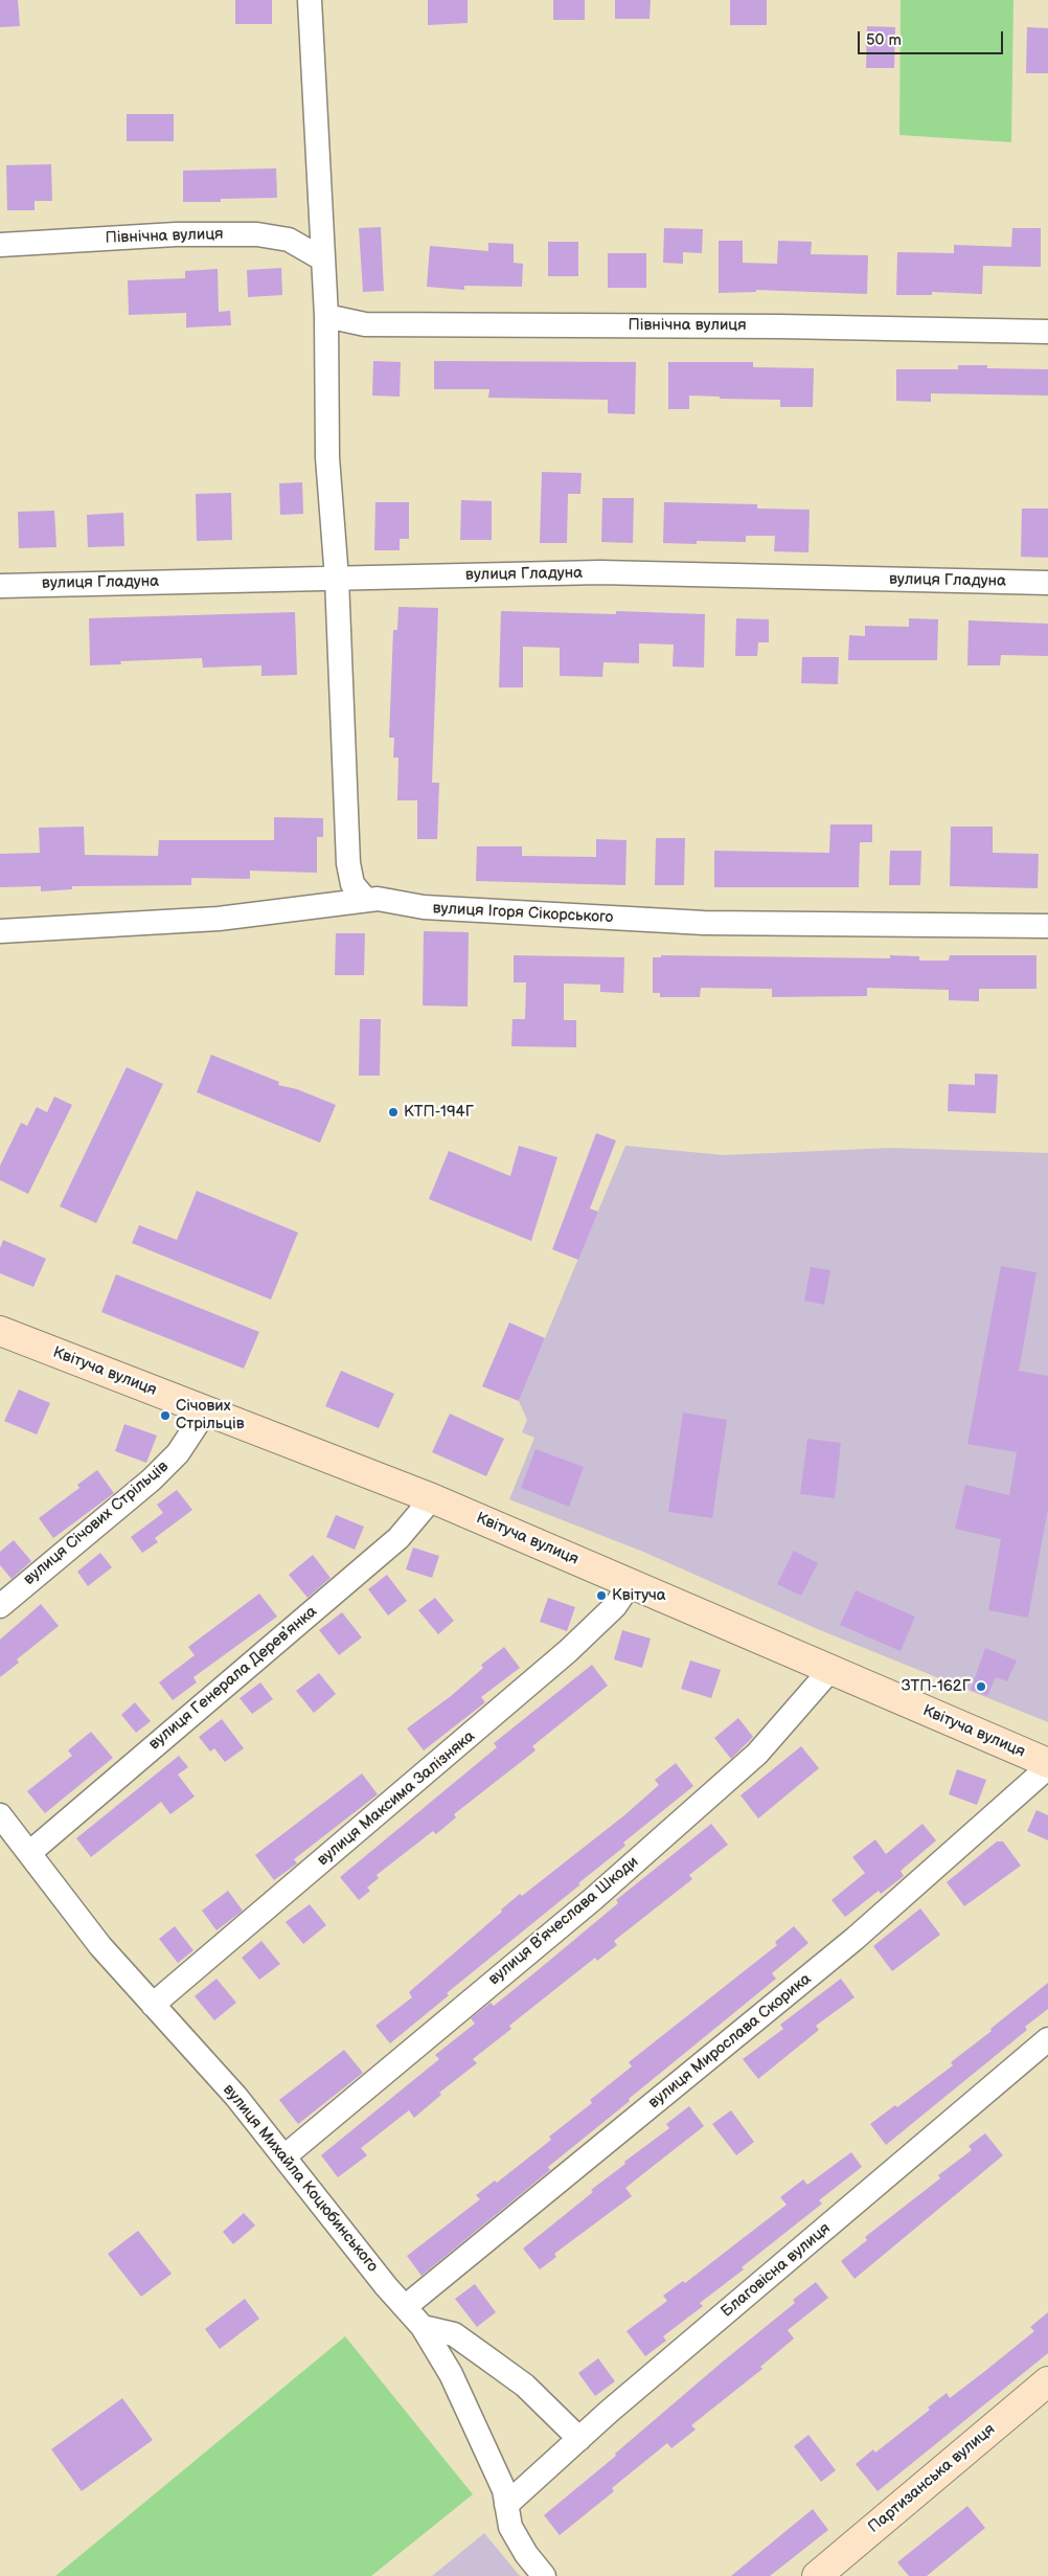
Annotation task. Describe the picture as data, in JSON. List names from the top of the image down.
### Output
{
  "streets": {
    "street": [
      "Північна вулиця",
      "вулиця Гладуна",
      "вулиця Ігоря Сікорського",
      "Квітуча вулиця",
      "вулиця Січових Стрільців",
      "вулиця Генерала Деревʼянка",
      "вулиця Максима Залізняка",
      "вулиця Вʼячеслава Шкоди",
      "вулиця Мирослава Скорика",
      "вулиця Михайла Коцюбинського",
      "Благовісна вулиця",
      "Партизанська вулиця"
    ]
  },
  "crossings": [
    ["Квітуча вулиця", "вулиця Січових Стрільців"],
    ["Квітуча вулиця", "вулиця Генерала Деревʼянка"],
    ["Квітуча вулиця", "вулиця Максима Залізняка"],
    ["Квітуча вулиця", "вулиця Вʼячеслава Шкоди"],
    ["вулиця Генерала Деревʼянка", "вулиця Михайла Коцюбинського"],
    ["вулиця Максима Залізняка", "вулиця Михайла Коцюбинського"],
    ["вулиця Вʼячеслава Шкоди", "вулиця Михайла Коцюбинського"],
    ["вулиця Мирослава Скорика", "вулиця Михайла Коцюбинського"],
    ["вулиця Михайла Коцюбинського", "Благовісна вулиця"]
  ],
  "places": [
    "КТП-194Г",
    "Січових Стрільців",
    "Квітуча",
    "ЗТП-162Г"
  ],
  "scale_bar": "50 m"
}
